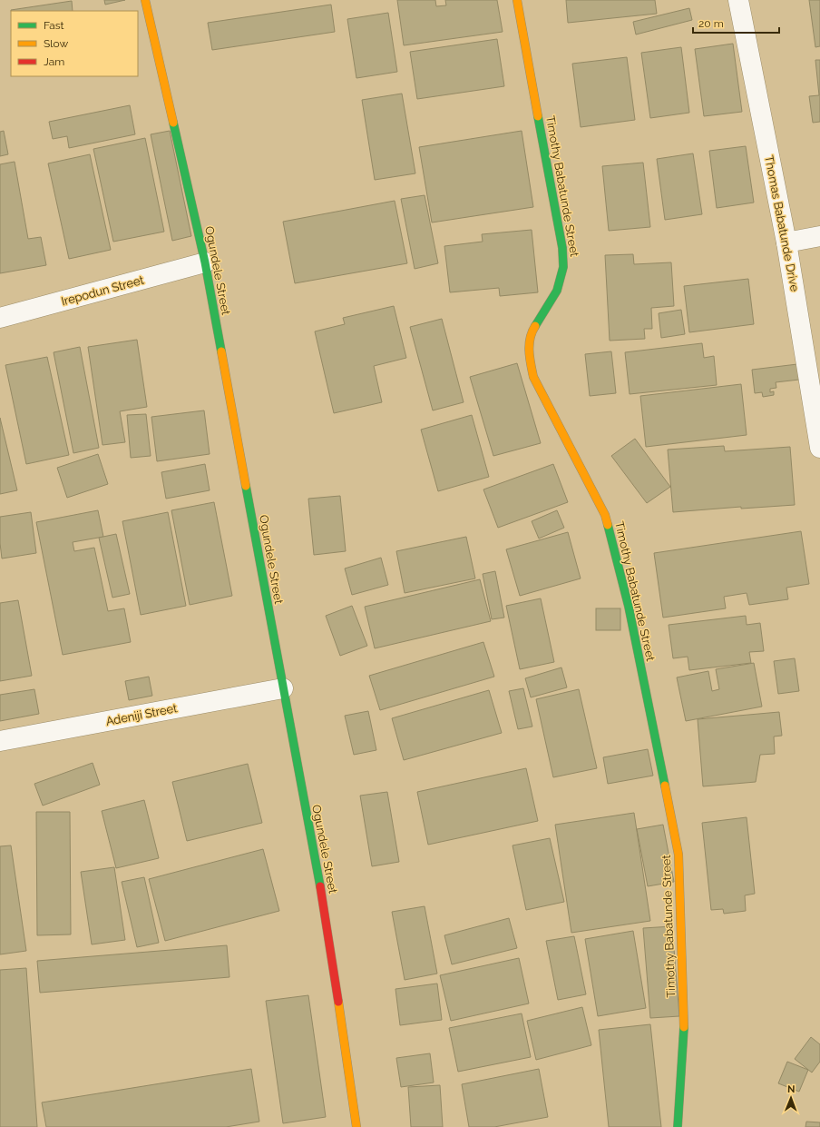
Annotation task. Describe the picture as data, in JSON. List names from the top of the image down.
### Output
{
  "streets": {
    "street": [
      "Timothy Babatunde Street",
      "Thomas Babatunde Drive",
      "Ogundele Street",
      "Irepodun Street",
      "Adeniji Street"
    ]
  },
  "crossings": [
    ["Ogundele Street", "Irepodun Street"],
    ["Ogundele Street", "Adeniji Street"]
  ],
  "legend": ["Fast", "Slow", "Jam"],
  "scale_bar": "20 m",
  "north": "top"
}
